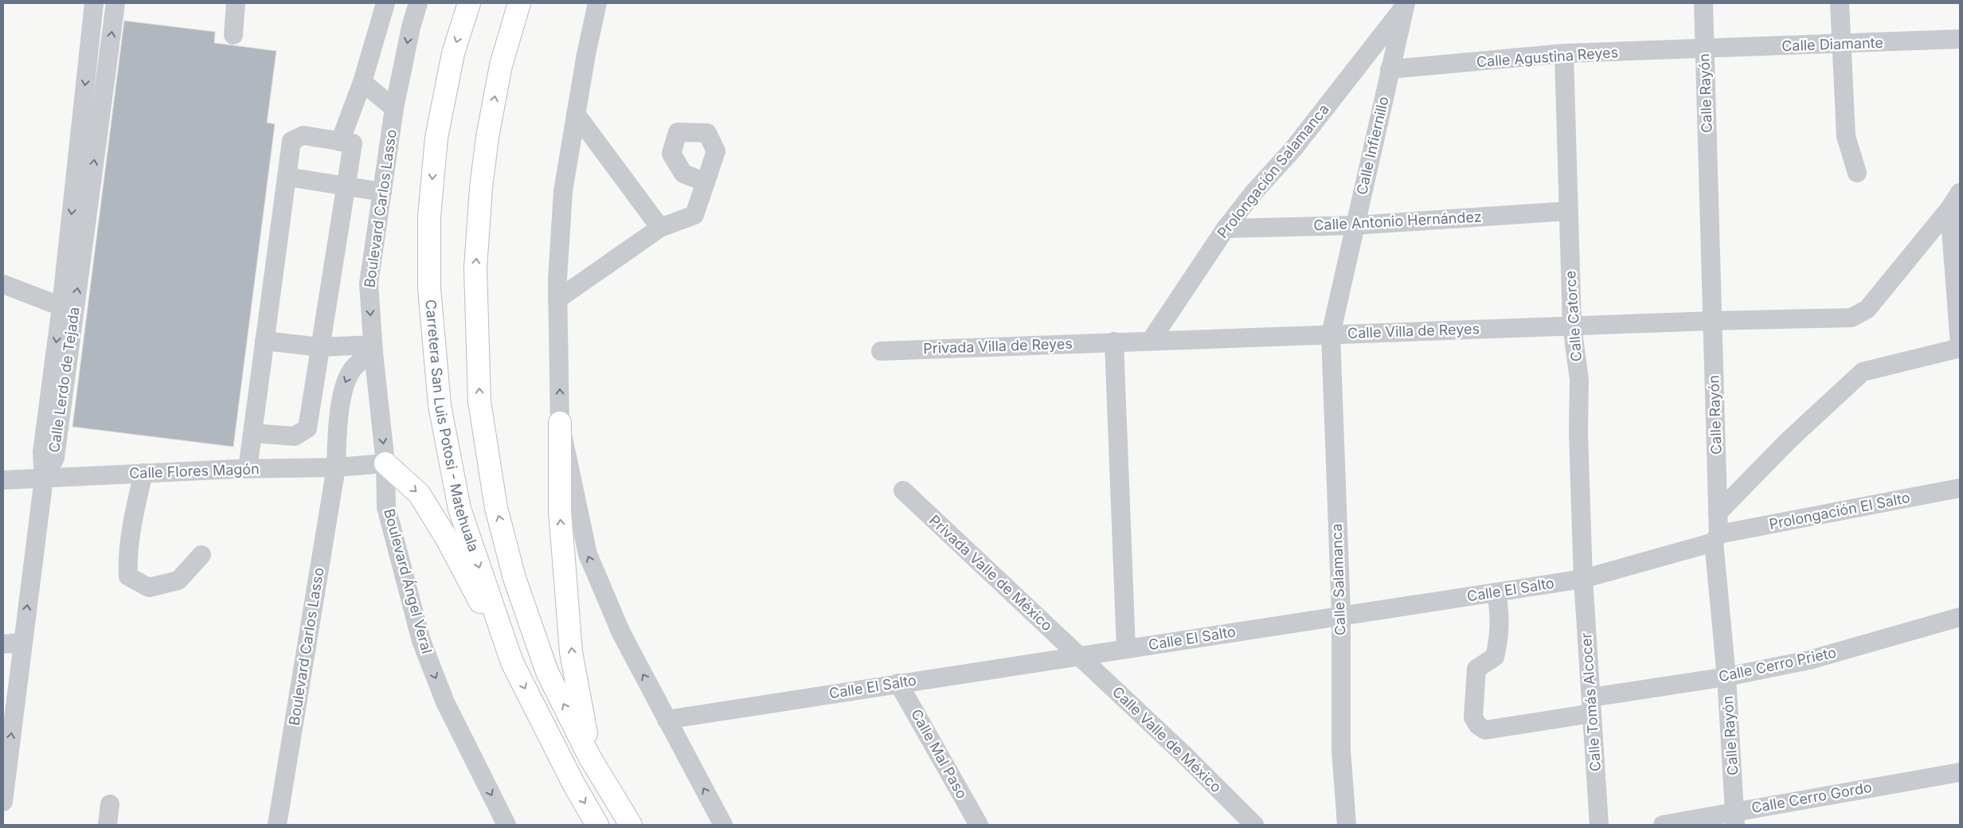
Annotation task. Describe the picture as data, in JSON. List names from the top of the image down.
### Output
{
  "streets": {
    "highway": ["Carretera San Luis Potosi - Matehuala"],
    "street": [
      "Calle Diamante",
      "Calle Agustina Reyes",
      "Calle Rayón",
      "Calle Infiernillo",
      "Prolongación Salamanca",
      "Boulevard Carlos Lasso",
      "Calle Antonio Hernández",
      "Calle Catorce",
      "Calle Villa de Reyes",
      "Privada Villa de Reyes",
      "Calle Lerdo de Tejada",
      "Calle Flores Magón",
      "Prolongación El Salto",
      "Privada Valle de México",
      "Calle Salamanca",
      "Boulevard Ángel Veral",
      "Calle El Salto",
      "Calle Cerro Prieto",
      "Calle Tomás Alcocer",
      "Calle Valle de México",
      "Calle Mal Paso",
      "Calle Cerro Gordo"
    ]
  },
  "crossings": [
    ["Calle Diamante", "Calle Agustina Reyes"],
    ["Calle Diamante", "Calle Rayón"],
    ["Calle Agustina Reyes", "Calle Rayón"],
    ["Calle Agustina Reyes", "Calle Infiernillo"],
    ["Calle Agustina Reyes", "Calle Catorce"],
    ["Calle Rayón", "Calle Villa de Reyes"],
    ["Calle Rayón", "Prolongación El Salto"],
    ["Calle Rayón", "Calle El Salto"],
    ["Calle Rayón", "Calle Cerro Prieto"],
    ["Calle Rayón", "Calle Cerro Gordo"],
    ["Calle Infiernillo", "Prolongación Salamanca"],
    ["Calle Infiernillo", "Calle Antonio Hernández"],
    ["Calle Infiernillo", "Calle Villa de Reyes"],
    ["Calle Infiernillo", "Calle Salamanca"],
    ["Prolongación Salamanca", "Calle Antonio Hernández"],
    ["Prolongación Salamanca", "Calle Villa de Reyes"],
    ["Boulevard Carlos Lasso", "Calle Flores Magón"],
    ["Boulevard Carlos Lasso", "Boulevard Ángel Veral"],
    ["Calle Antonio Hernández", "Calle Catorce"],
    ["Calle Catorce", "Calle Villa de Reyes"],
    ["Calle Catorce", "Calle El Salto"],
    ["Calle Catorce", "Calle Tomás Alcocer"],
    ["Calle Villa de Reyes", "Privada Villa de Reyes"],
    ["Calle Villa de Reyes", "Calle Salamanca"],
    ["Calle Lerdo de Tejada", "Calle Flores Magón"],
    ["Calle Flores Magón", "Boulevard Ángel Veral"],
    ["Prolongación El Salto", "Calle El Salto"],
    ["Privada Valle de México", "Calle El Salto"],
    ["Privada Valle de México", "Calle Valle de México"],
    ["Calle Salamanca", "Calle El Salto"],
    ["Calle El Salto", "Calle Cerro Prieto"],
    ["Calle El Salto", "Calle Tomás Alcocer"],
    ["Calle El Salto", "Calle Valle de México"],
    ["Calle El Salto", "Calle Mal Paso"],
    ["Calle Cerro Prieto", "Calle Tomás Alcocer"]
  ],
  "one_way": ["Boulevard Ángel Veral"]
}
